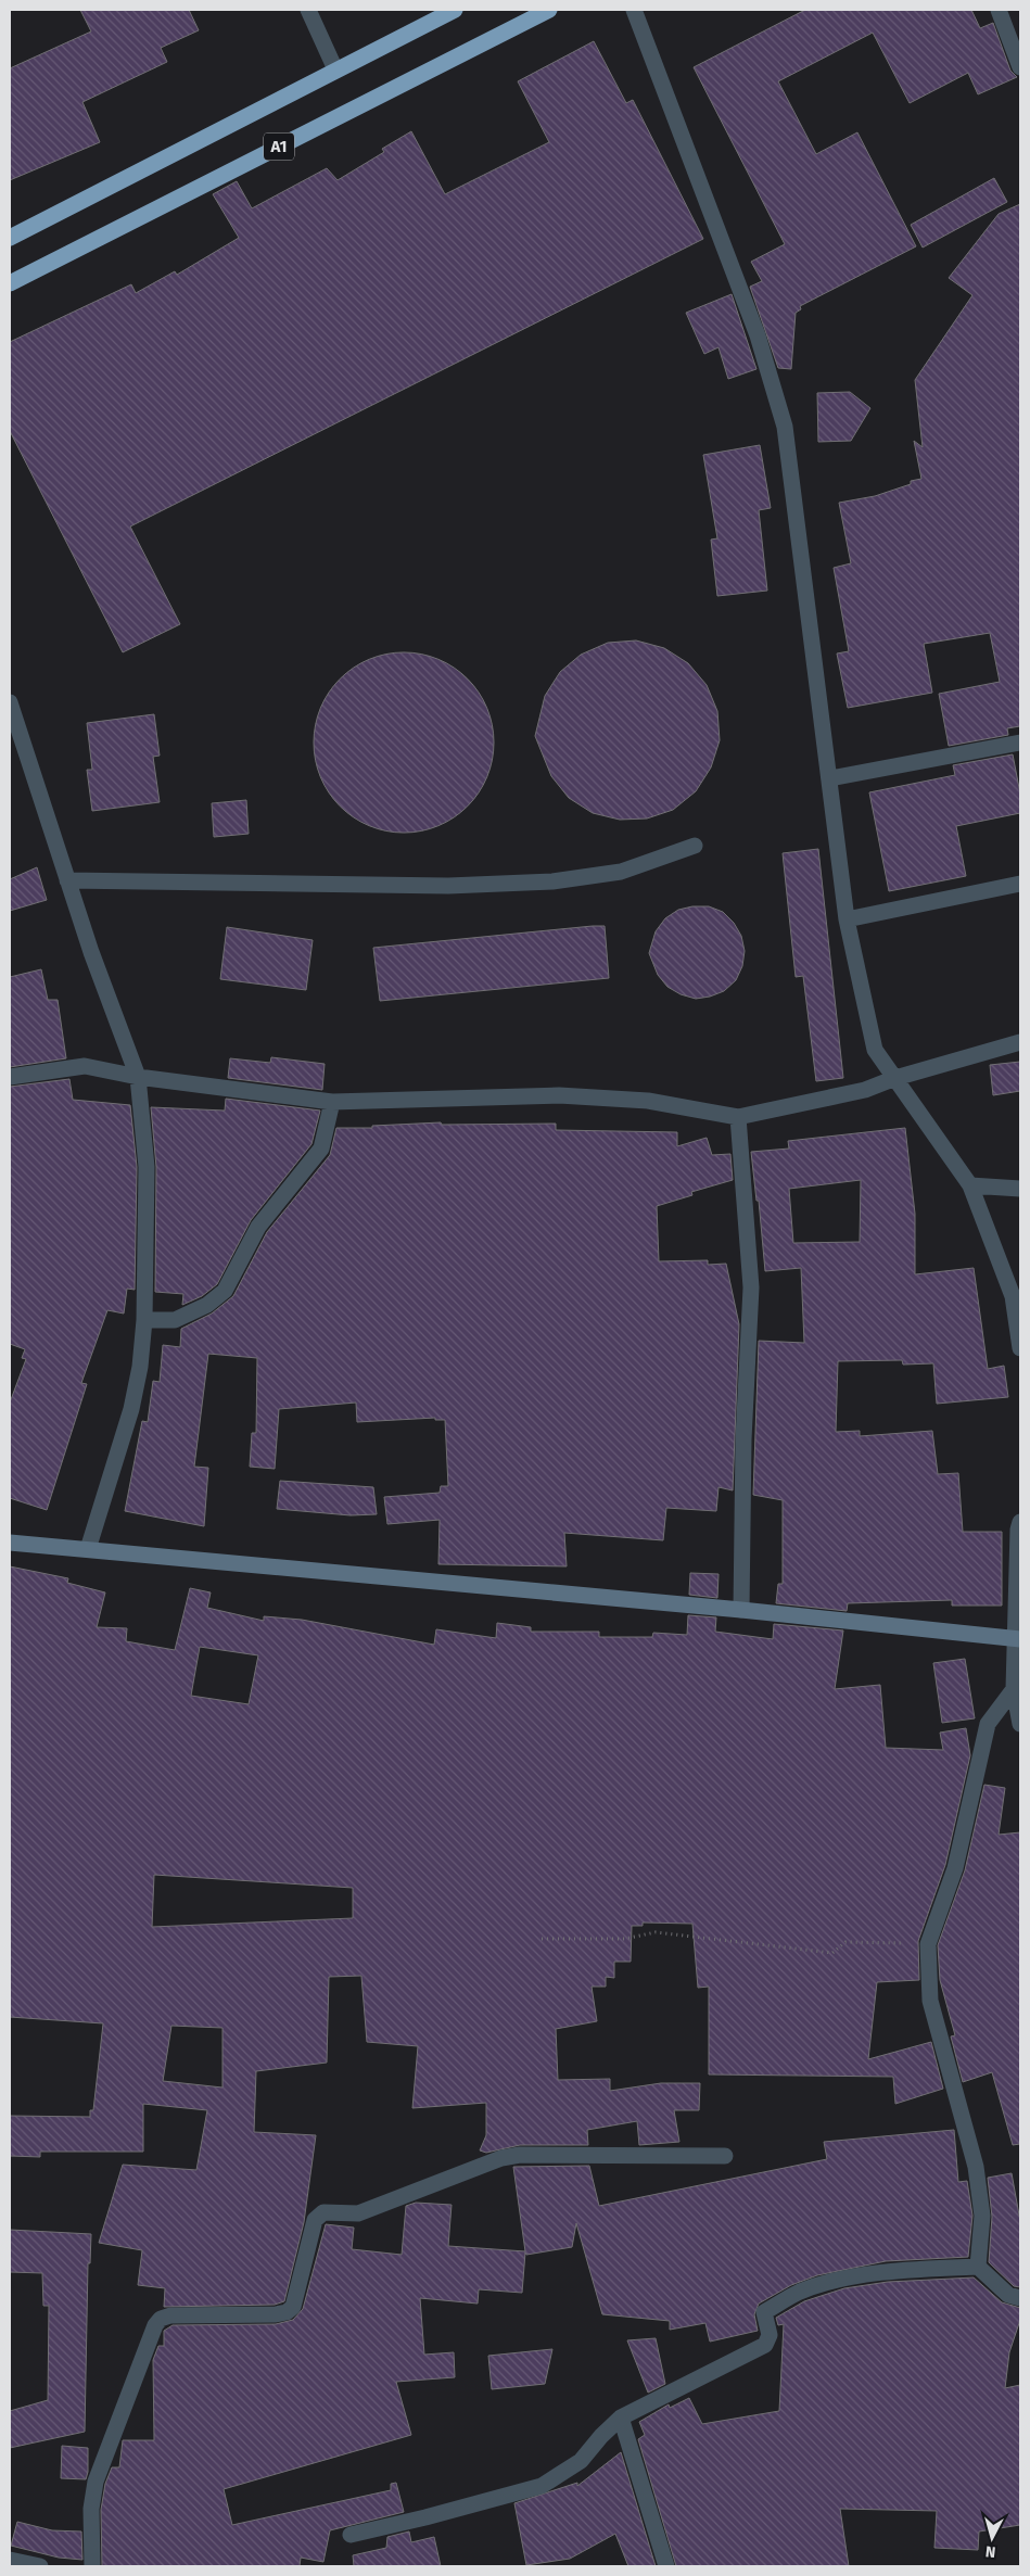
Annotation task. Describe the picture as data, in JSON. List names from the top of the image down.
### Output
{
  "streets": {
    "highway": ["A1"]
  },
  "north": "bottom"
}
